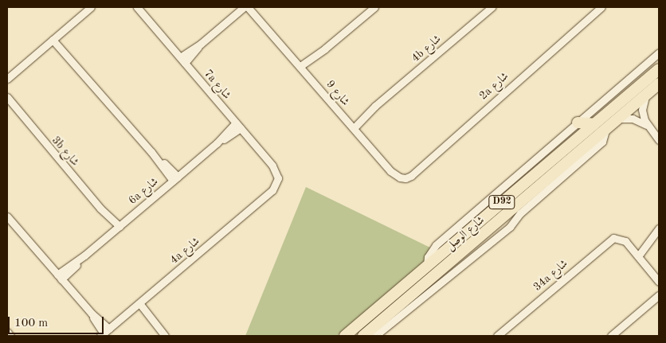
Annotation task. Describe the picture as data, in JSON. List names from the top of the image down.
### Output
{
  "streets": {
    "main road": ["D92", "شارع الوصل"],
    "street": [
      "4b شارع",
      "7a شارع",
      "2a شارع",
      "شارع 9",
      "3b شارع",
      "6a شارع",
      "4a شارع",
      "34a شارع"
    ]
  },
  "crossings": [
    ["4b شارع", "شارع 9"],
    ["7a شارع", "6a شارع"],
    ["7a شارع", "4a شارع"],
    ["2a شارع", "شارع 9"],
    ["3b شارع", "6a شارع"]
  ],
  "scale_bar": "100 m"
}
